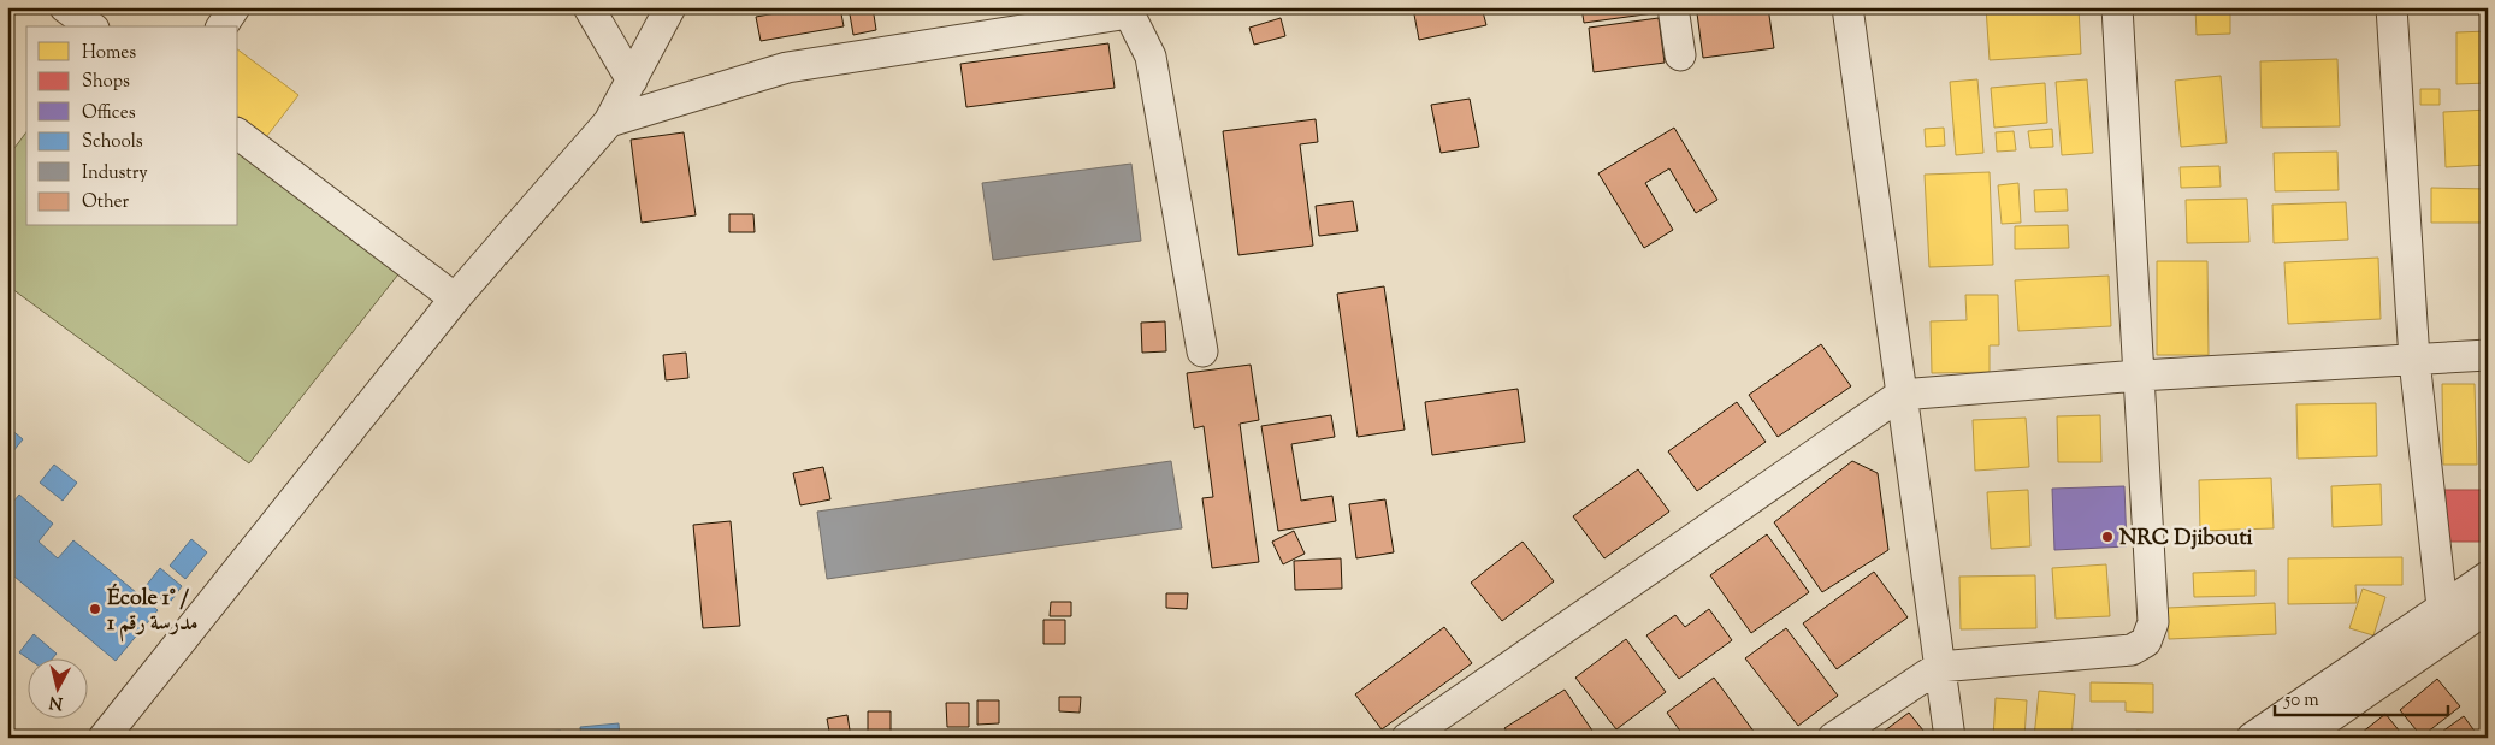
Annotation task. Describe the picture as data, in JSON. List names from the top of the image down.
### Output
{
  "places": ["NRC Djibouti", "École 1° / مدرسة رقم 1"],
  "legend": [
    "Homes",
    "Shops",
    "Offices",
    "Schools",
    "Industry",
    "Other"
  ],
  "scale_bar": "50 m",
  "north": "bottom"
}
